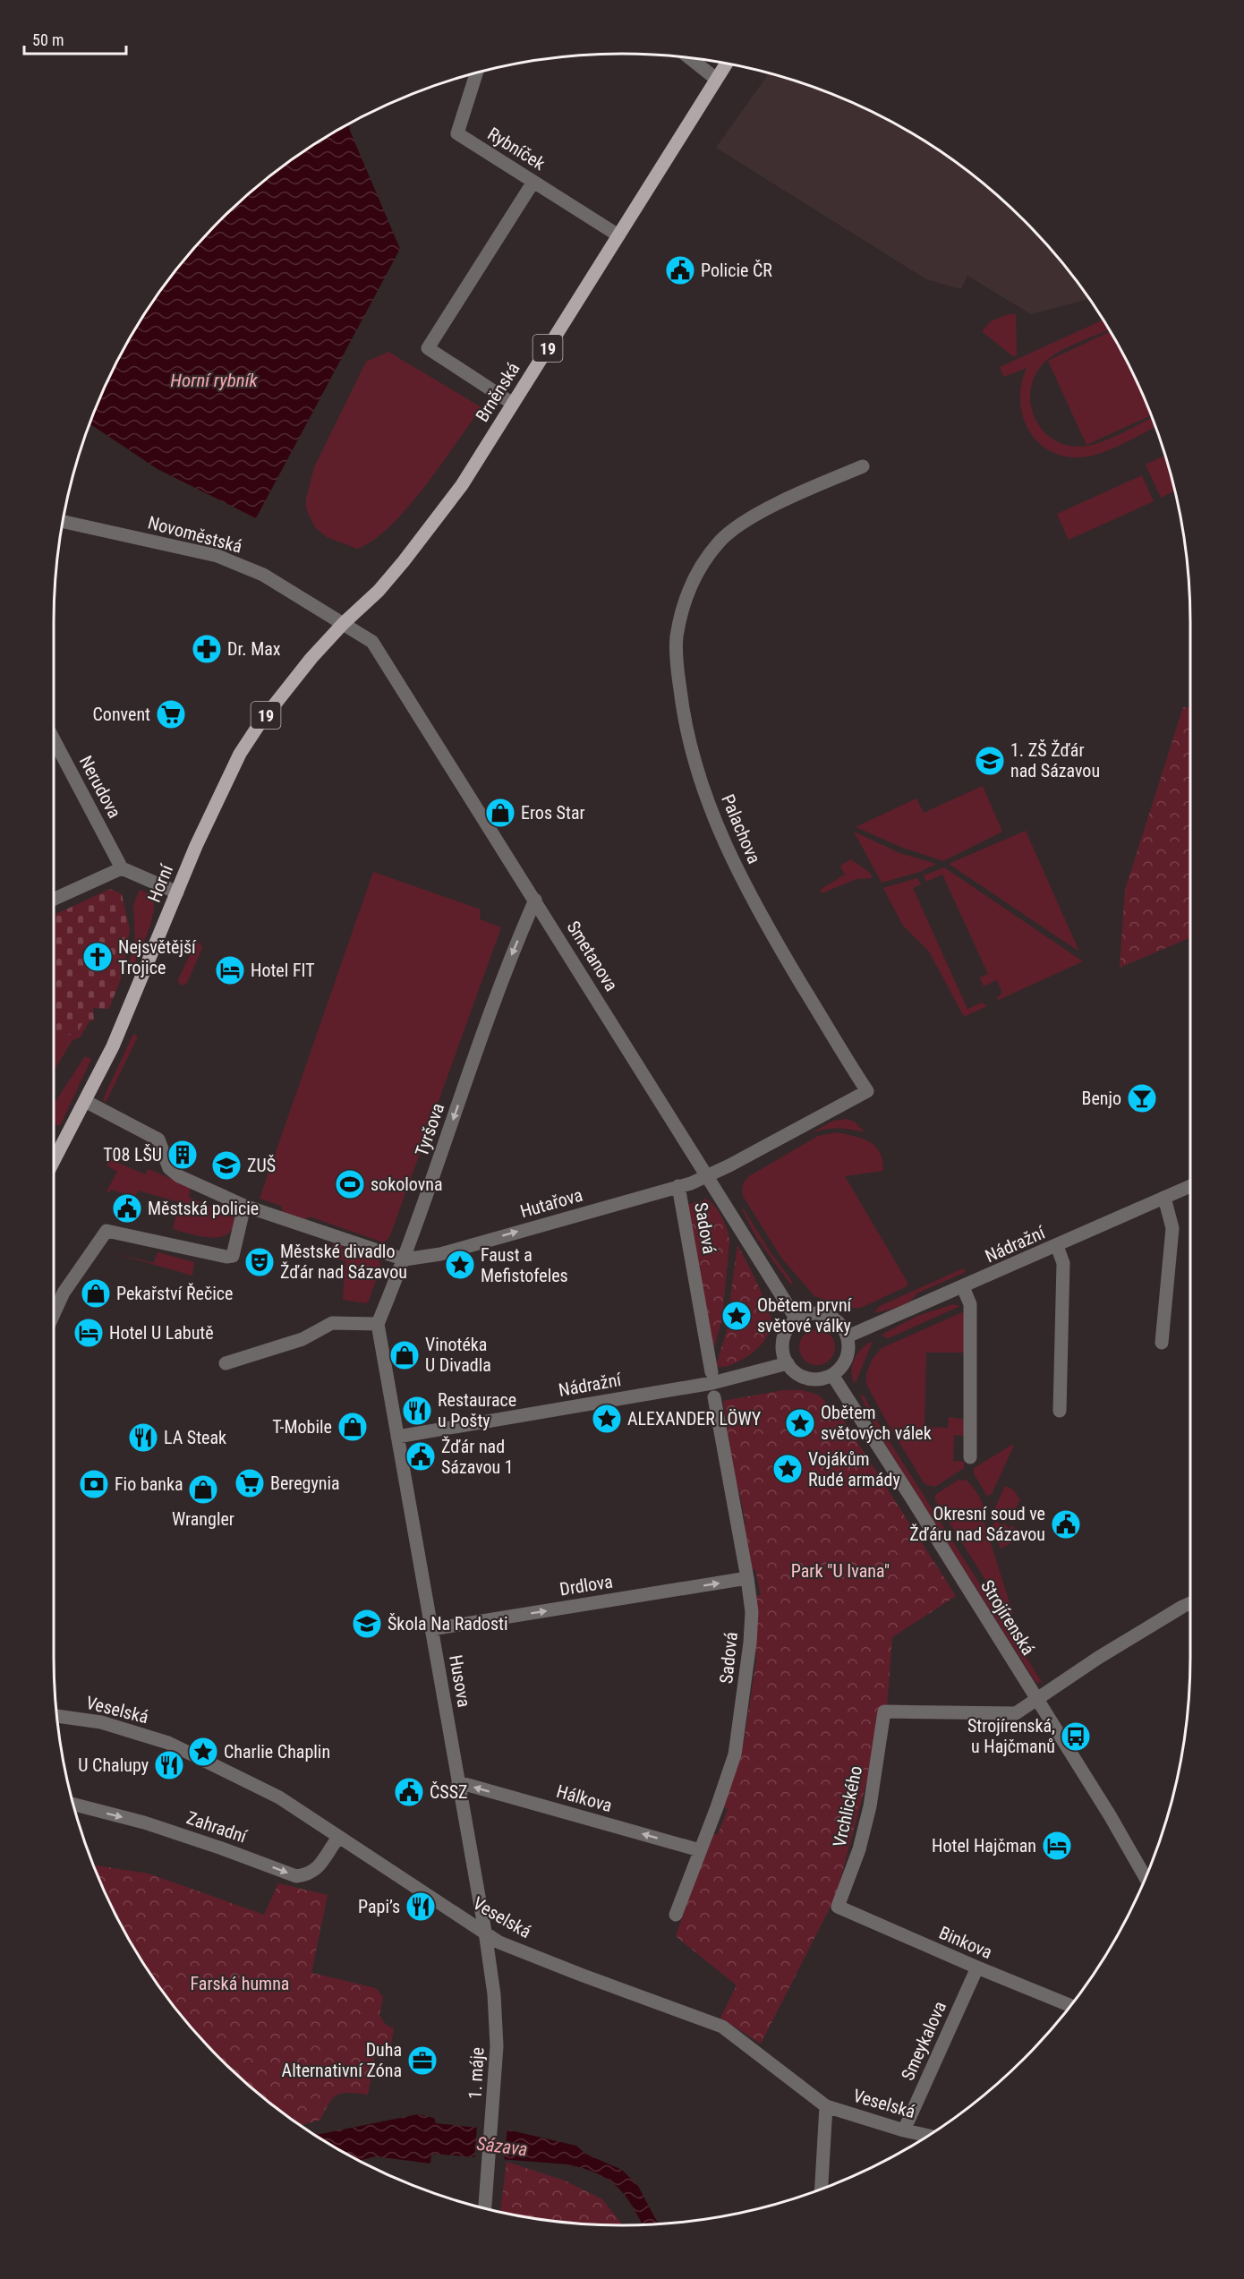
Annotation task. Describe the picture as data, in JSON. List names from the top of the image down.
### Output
{
  "streets": {
    "main road": ["19", "Brněnská", "Horní"],
    "street": [
      "Rybníček",
      "Novoměstská",
      "Nerudova",
      "Palachova",
      "Smetanova",
      "Tyršova",
      "Hutařova",
      "Sadová",
      "Nádražní",
      "Drdlova",
      "Strojírenská",
      "Husova",
      "Veselská",
      "Hálkova",
      "Vrchlického",
      "Zahradní",
      "Binkova",
      "Smeykalova",
      "1. máje"
    ]
  },
  "crossings": [
    ["Rybníček", "Brněnská"],
    ["Brněnská", "Novoměstská"],
    ["Brněnská", "Horní"],
    ["Brněnská", "Smetanova"],
    ["Novoměstská", "Horní"],
    ["Novoměstská", "Smetanova"],
    ["Palachova", "Smetanova"],
    ["Palachova", "Hutařova"],
    ["Horní", "Smetanova"],
    ["Smetanova", "Tyršova"],
    ["Smetanova", "Hutařova"],
    ["Smetanova", "Nádražní"],
    ["Smetanova", "Strojírenská"],
    ["Tyršova", "Hutařova"],
    ["Hutařova", "Sadová"],
    ["Sadová", "Drdlova"],
    ["Sadová", "Hálkova"],
    ["Nádražní", "Strojírenská"],
    ["Nádražní", "Husova"],
    ["Drdlova", "Husova"],
    ["Strojírenská", "Vrchlického"],
    ["Husova", "Veselská"],
    ["Husova", "Hálkova"],
    ["Husova", "1. máje"],
    ["Veselská", "Zahradní"],
    ["Veselská", "Smeykalova"],
    ["Veselská", "1. máje"],
    ["Vrchlického", "Binkova"],
    ["Binkova", "Smeykalova"]
  ],
  "one_way": [
    "Tyršova",
    "Hutařova",
    "Drdlova",
    "Hálkova",
    "Zahradní"
  ],
  "water": ["Horní rybník", "Sázava"],
  "parks": ["Park \"U Ivana\"", "Farská humna"],
  "places": {
    "public building": [
      "Policie ČR",
      "Městská policie",
      "Žďár nad Sázavou 1",
      "Okresní soud ve Žďáru nad Sázavou",
      "ČSSZ"
    ],
    "pharmacy": ["Dr. Max"],
    "supermarket": ["Convent", "Beregynia"],
    "school or university": ["1. ZŠ Žďár nad Sázavou", "ZUŠ", "Škola Na Radosti"],
    "shop": [
      "Eros Star",
      "Pekařství Řečice",
      "Vinotéka U Divadla",
      "T-Mobile",
      "Wrangler"
    ],
    "church": ["Nejsvětější Trojice"],
    "hotel": ["Hotel FIT", "Hotel U Labutě", "Hotel Hajčman"],
    "bar": ["Benjo"],
    "building": ["T08 LŠU"],
    "sports": ["sokolovna"],
    "theatre": ["Městské divadlo Žďár nad Sázavou"],
    "place": [
      "Faust a Mefistofeles",
      "Obětem první světové války",
      "ALEXANDER LÖWY",
      "Obětem světových válek",
      "Vojákům Rudé armády",
      "Charlie Chaplin"
    ],
    "restaurant": [
      "Restaurace u Pošty",
      "LA Steak",
      "U Chalupy",
      "Papi’s"
    ],
    "bank": ["Fio banka"],
    "bus stop": ["Strojírenská, u Hajčmanů"],
    "office": ["Duha Alternativní Zóna"]
  },
  "scale_bar": "50 m"
}
